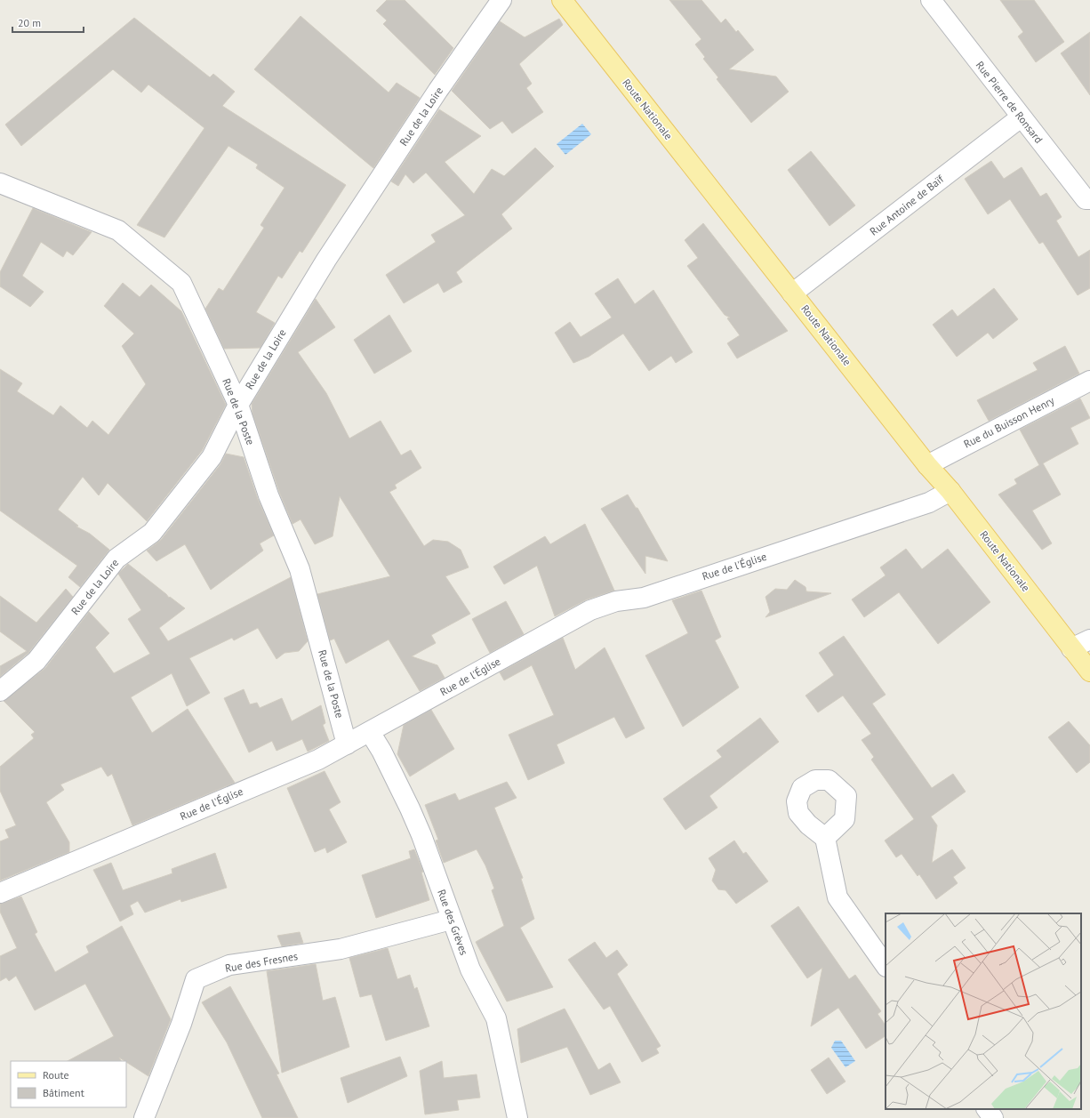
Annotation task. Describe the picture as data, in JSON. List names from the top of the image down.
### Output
{
  "streets": {
    "main road": ["Route Nationale"],
    "street": [
      "Rue Pierre de Ronsard",
      "Rue de la Loire",
      "Rue Antoine de Baïf",
      "Rue de la Poste",
      "Rue du Buisson Henry",
      "Rue de l'Église",
      "Rue des Grèves",
      "Rue des Fresnes"
    ]
  },
  "crossings": [
    ["Rue Pierre de Ronsard", "Rue Antoine de Baïf"],
    ["Route Nationale", "Rue Antoine de Baïf"],
    ["Route Nationale", "Rue du Buisson Henry"],
    ["Route Nationale", "Rue de l'Église"],
    ["Rue de la Loire", "Rue de la Poste"],
    ["Rue de la Poste", "Rue de l'Église"],
    ["Rue de l'Église", "Rue des Grèves"],
    ["Rue des Grèves", "Rue des Fresnes"]
  ],
  "legend": ["Route", "Bâtiment"],
  "scale_bar": "20 m"
}
